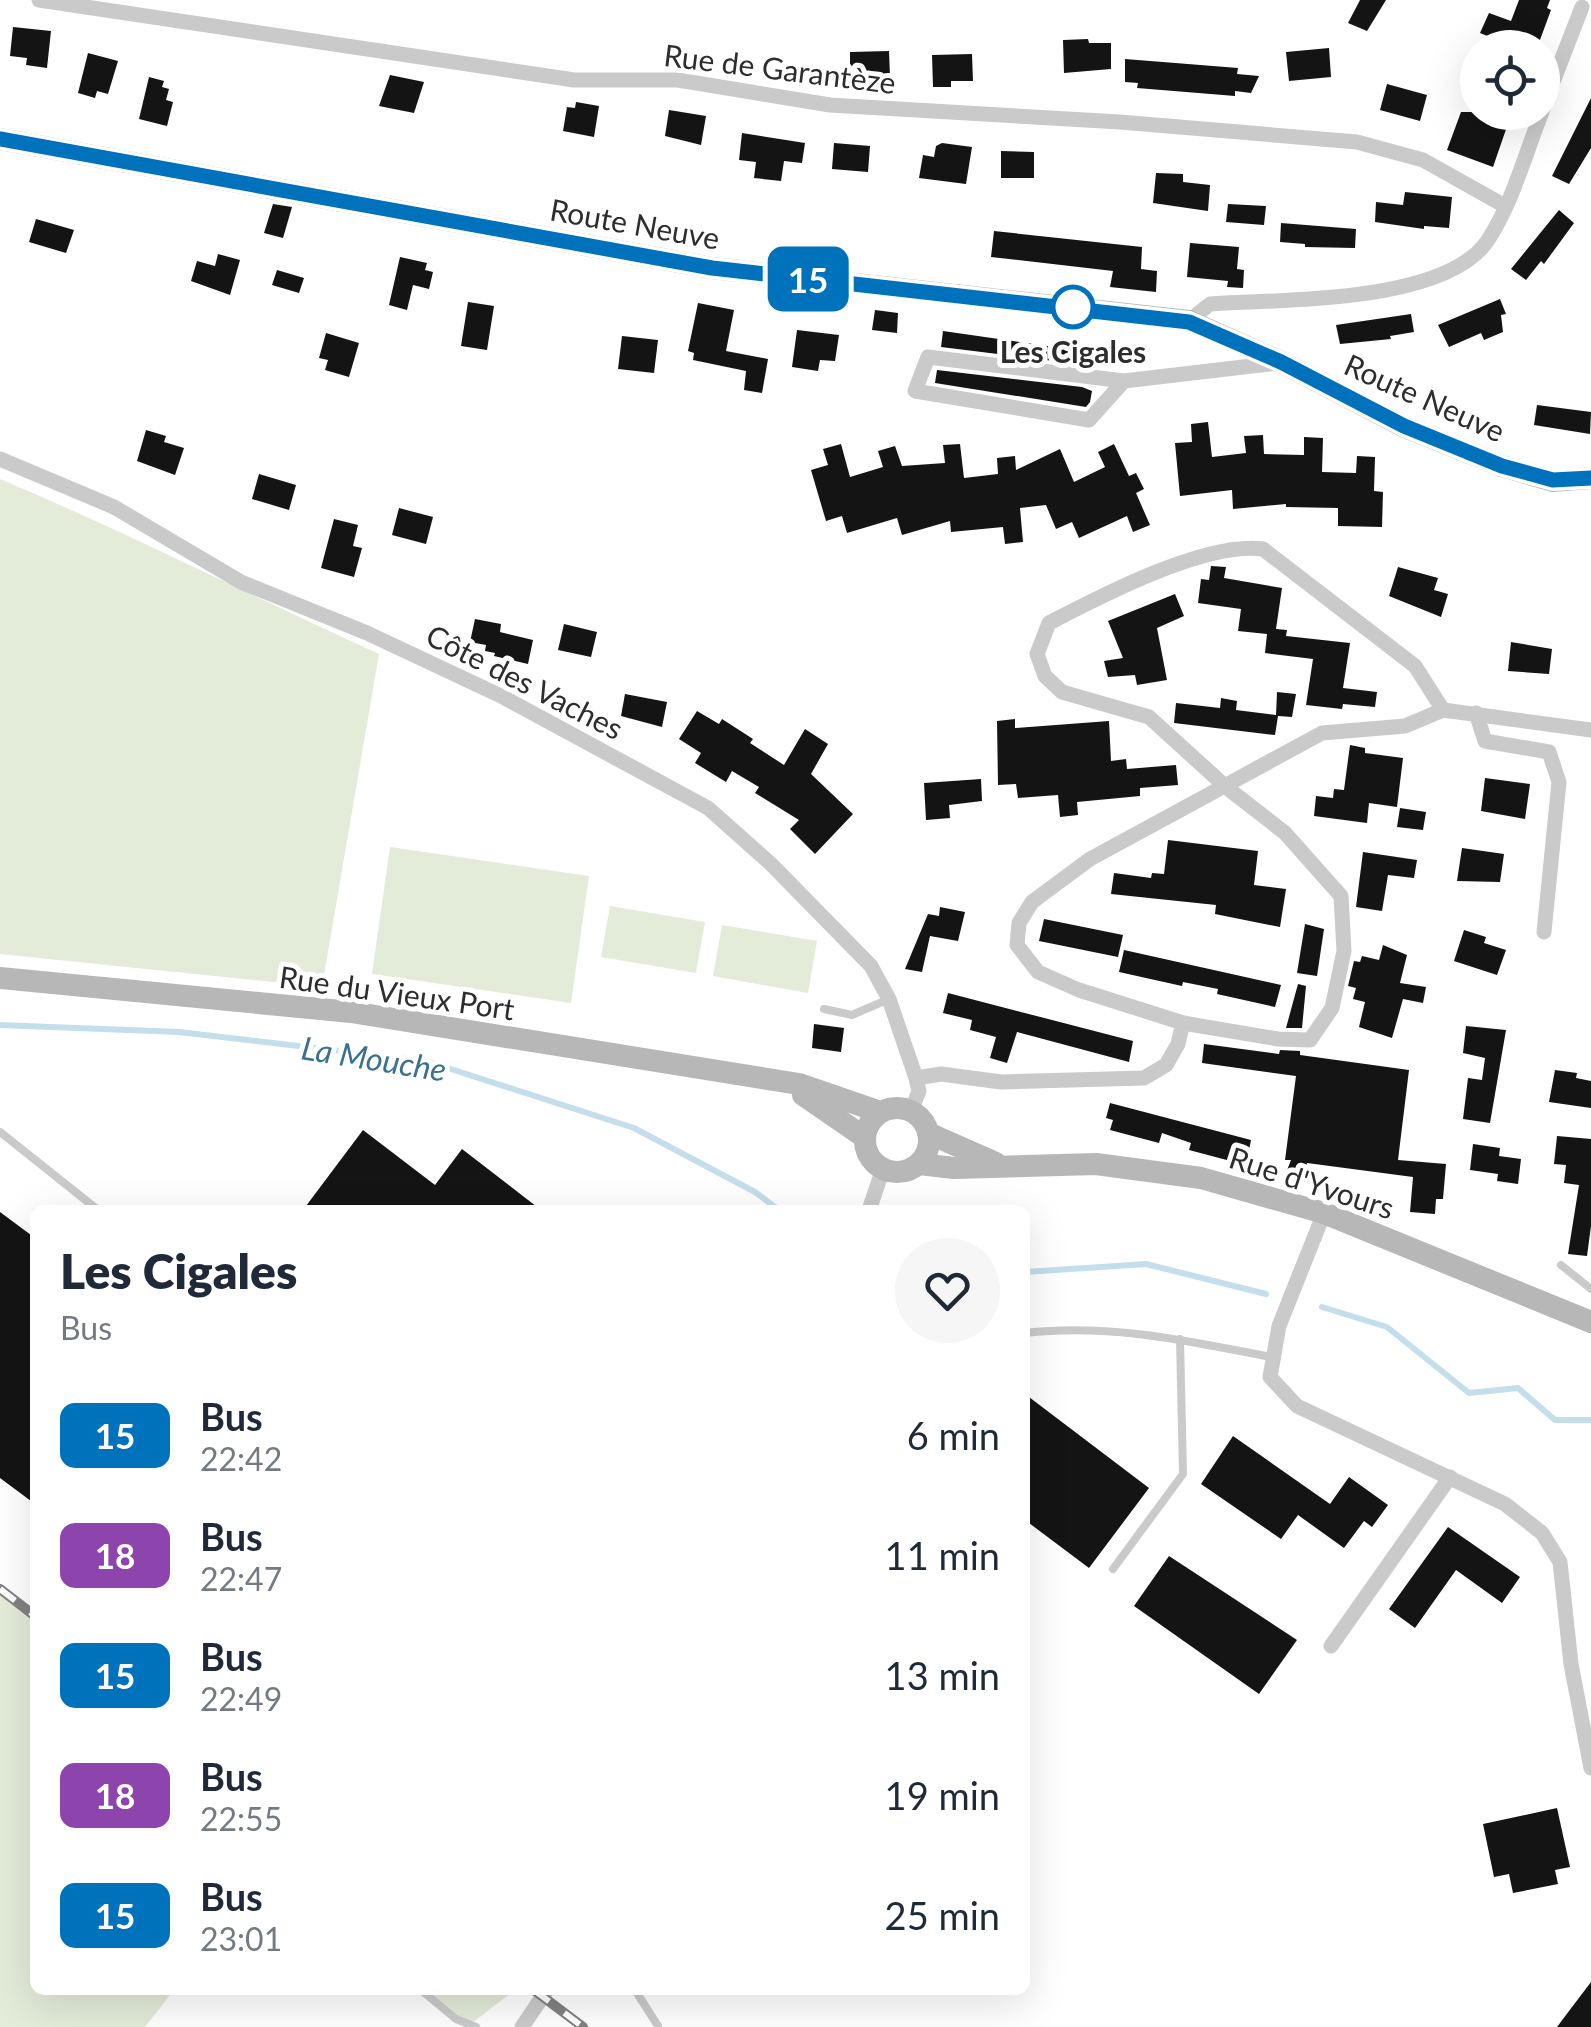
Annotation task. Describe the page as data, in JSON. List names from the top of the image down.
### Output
{
  "streets": {
    "main road": ["Route Neuve", "Rue du Vieux Port", "Rue d'Yvours"],
    "street": ["Rue de Garantèze", "Côte des Vaches"]
  },
  "crossings": [
    ["Rue du Vieux Port", "Rue d'Yvours"]
  ],
  "water": ["La Mouche"],
  "places": ["Les Cigales"],
  "lines": ["bus line 15"],
  "page": {
    "on_map": "15",
    "heading": ["Les Cigales", "Bus"],
    "list": [
      {
        "mark": "15",
        "name": "Bus",
        "note": "22:42",
        "value": "6 min"
      },
      {
        "mark": "18",
        "name": "Bus",
        "note": "22:47",
        "value": "11 min"
      },
      {
        "mark": "15",
        "name": "Bus",
        "note": "22:49",
        "value": "13 min"
      },
      {
        "mark": "18",
        "name": "Bus",
        "note": "22:55",
        "value": "19 min"
      },
      {
        "mark": "15",
        "name": "Bus",
        "note": "23:01",
        "value": "25 min"
      }
    ]
  }
}
